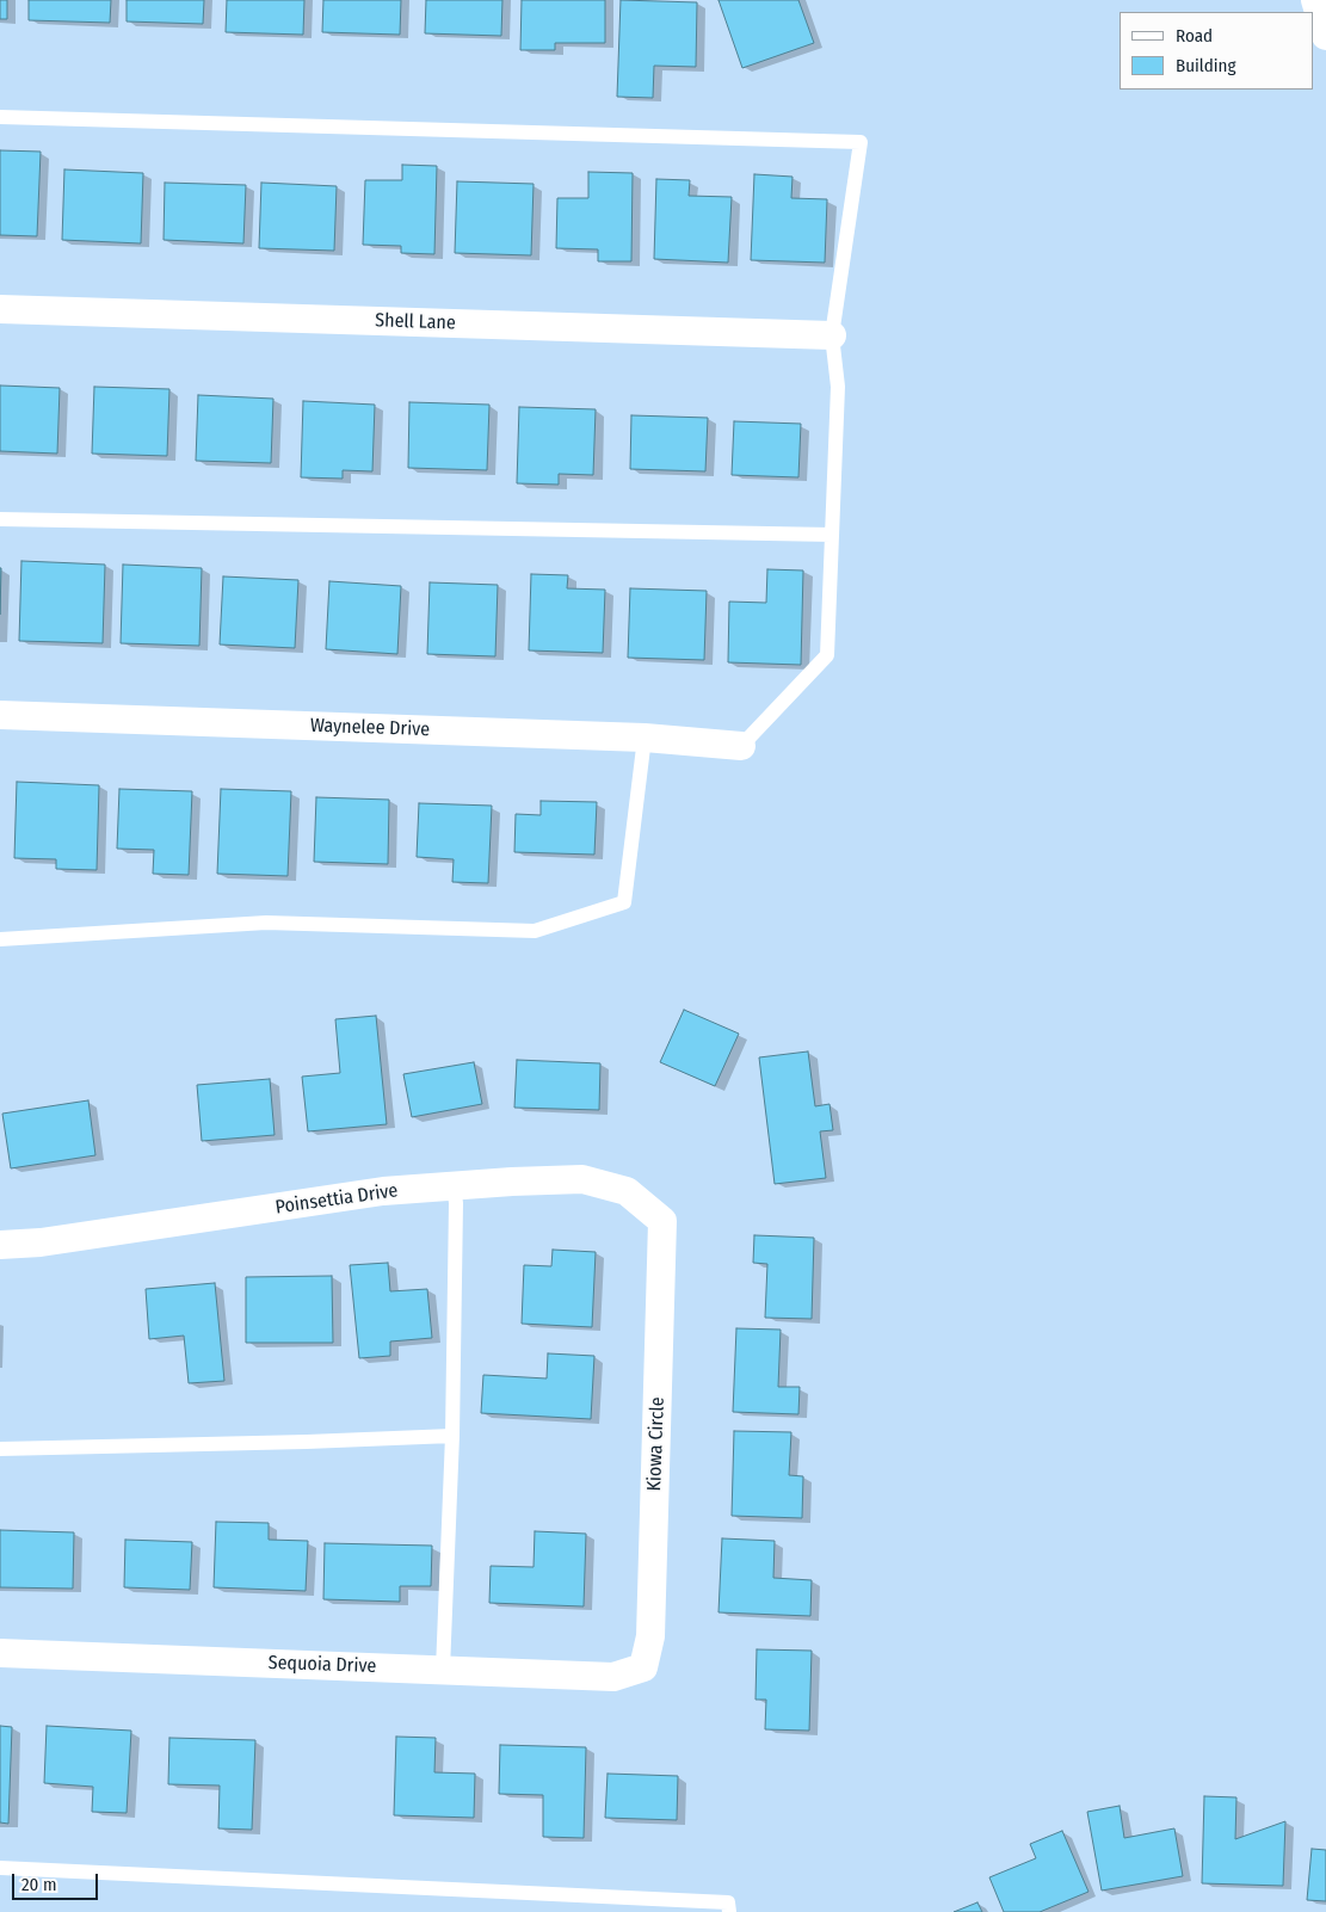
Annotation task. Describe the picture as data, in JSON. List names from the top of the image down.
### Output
{
  "streets": {
    "street": [
      "Shell Lane",
      "Waynelee Drive",
      "Poinsettia Drive",
      "Kiowa Circle",
      "Sequoia Drive"
    ]
  },
  "crossings": [
    ["Poinsettia Drive", "Kiowa Circle"],
    ["Kiowa Circle", "Sequoia Drive"]
  ],
  "legend": ["Road", "Building"],
  "scale_bar": "20 m"
}
